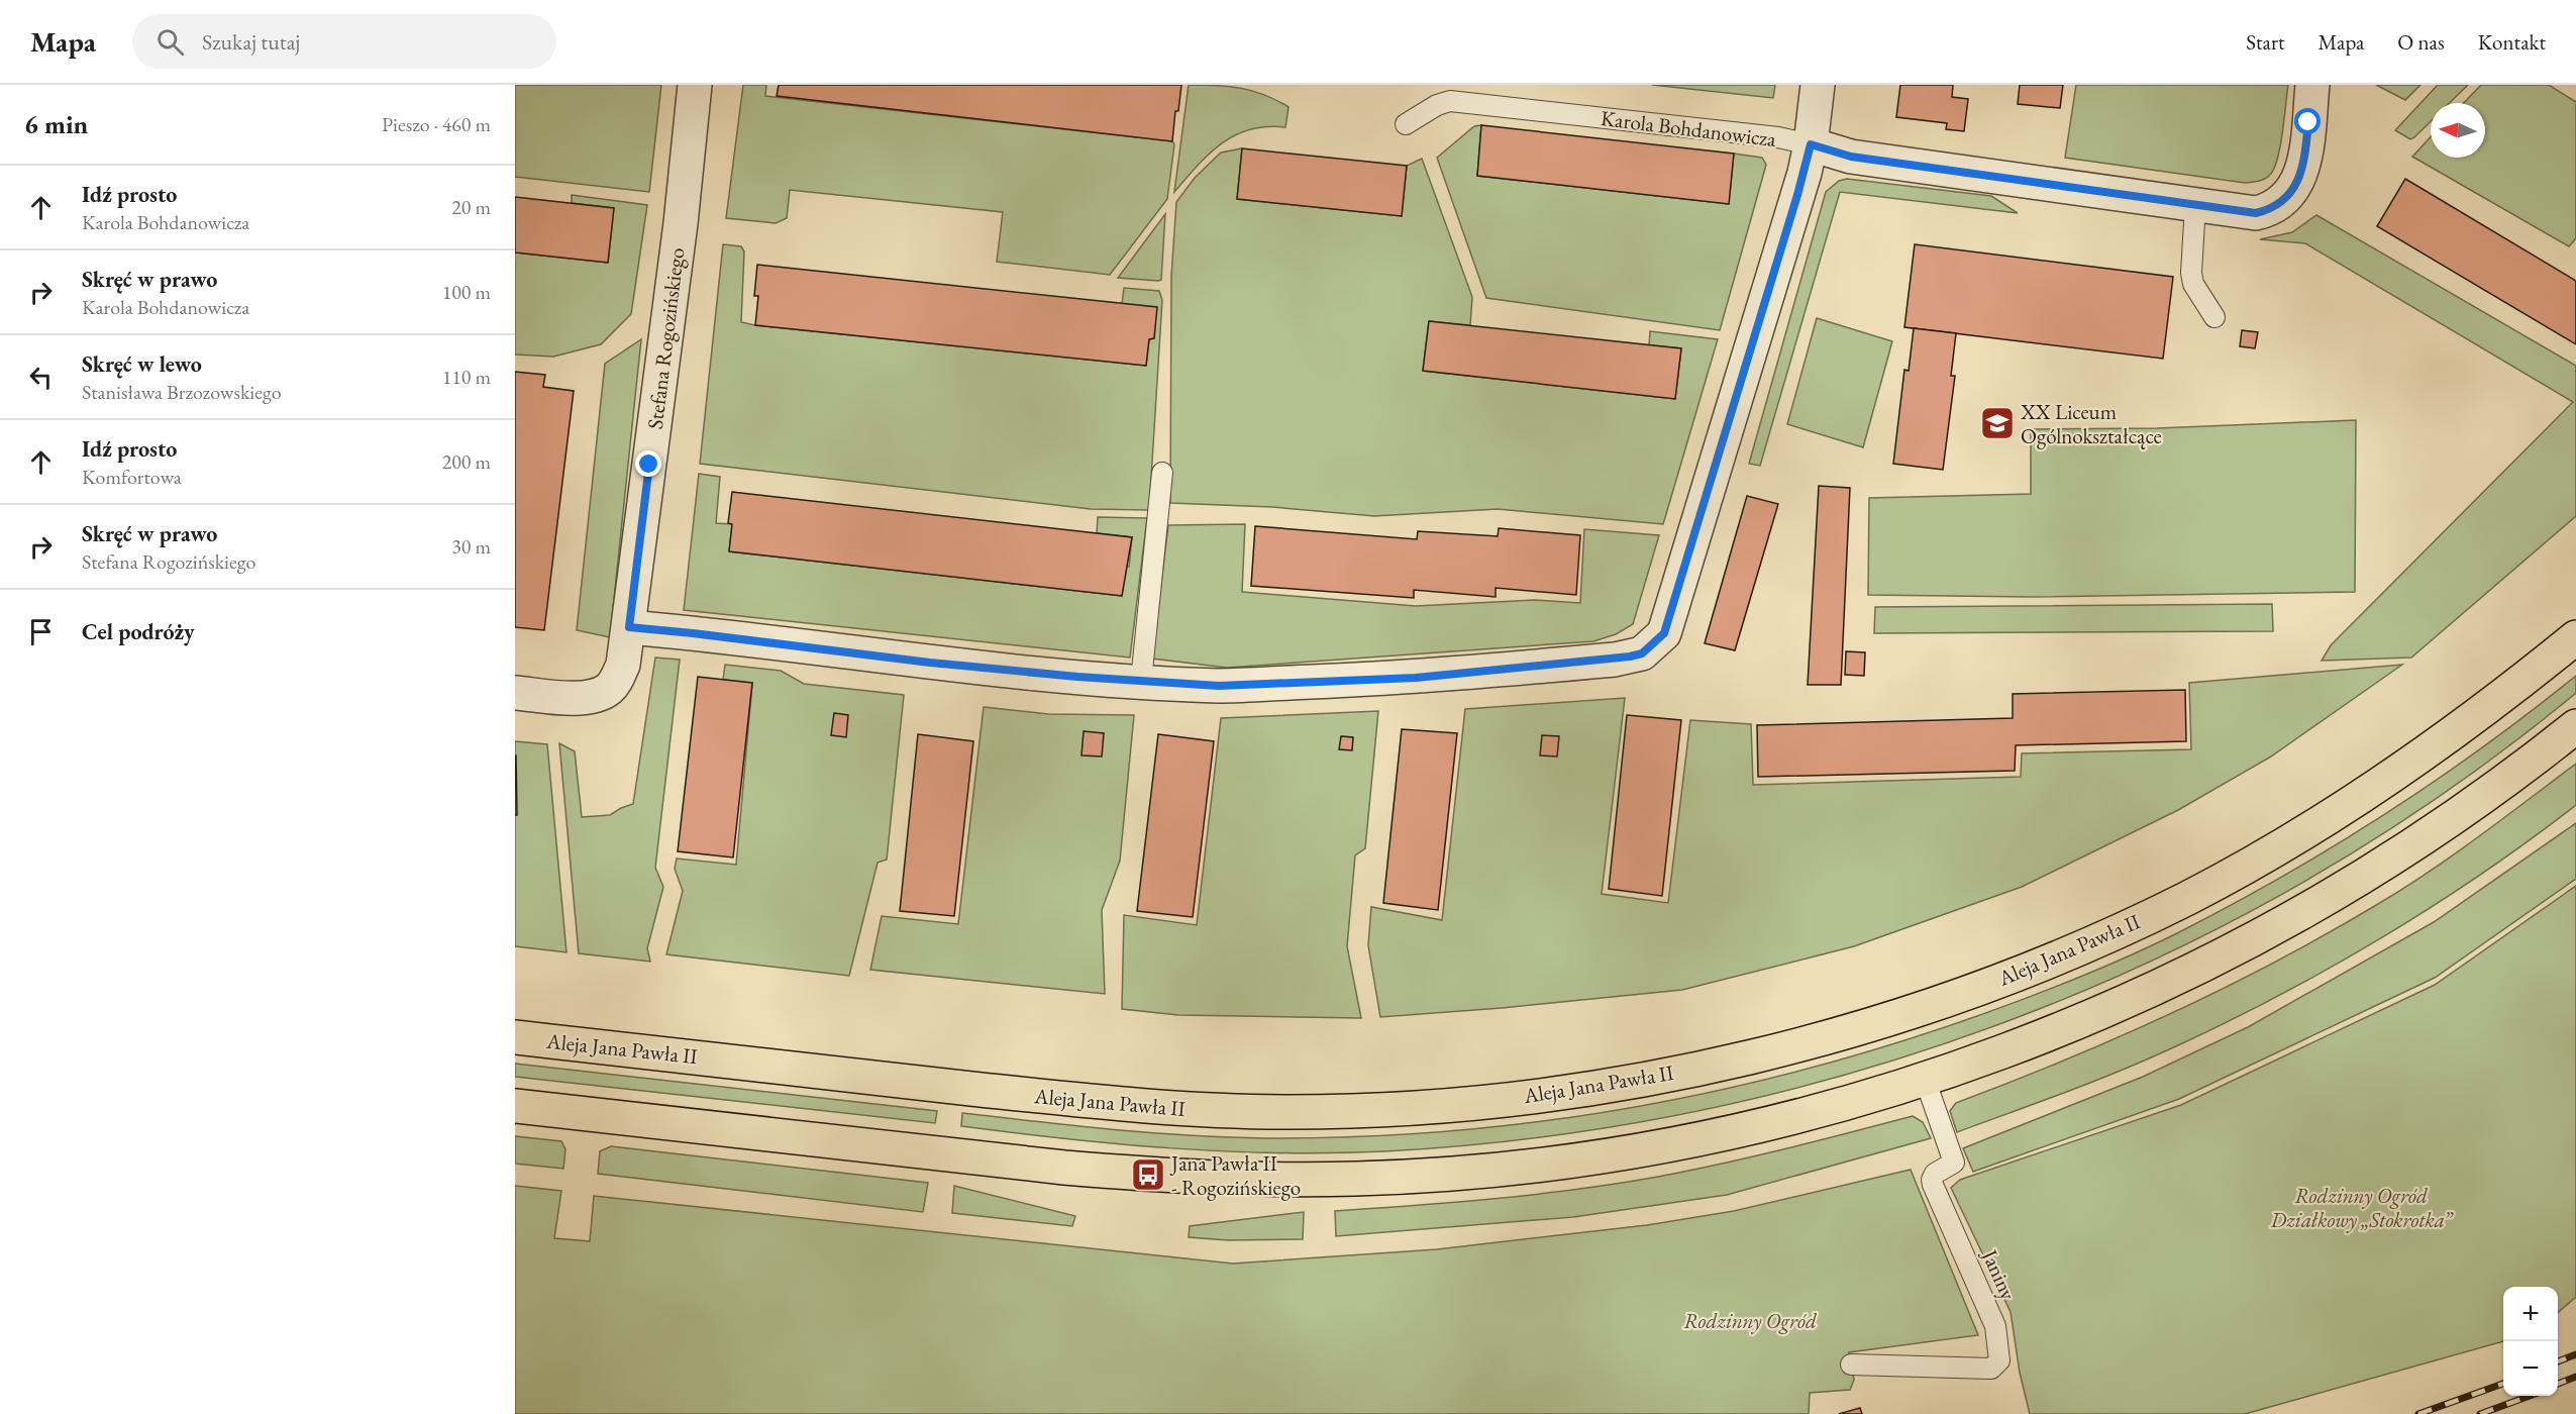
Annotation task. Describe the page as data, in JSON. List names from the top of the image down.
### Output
{
  "streets": {
    "main road": ["Aleja Jana Pawła II"],
    "street": ["Karola Bohdanowicza", "Stefana Rogozińskiego"],
    "lane": ["Janiny"]
  },
  "parks": ["Rodzinny Ogród Działkowy „Stokrotka”", "Rodzinny Ogród"],
  "places": {
    "school or university": ["XX Liceum Ogólnokształcące"],
    "bus stop": ["Jana Pawła II - Rogozińskiego"]
  },
  "north": "left",
  "page": {
    "header": "Mapa",
    "search": "Szukaj tutaj",
    "nav": [
      "Start",
      "Mapa",
      "O nas",
      "Kontakt"
    ],
    "heading": ["6 min", "Pieszo · 460 m"],
    "list": [
      ["Idź prosto", "Karola Bohdanowicza", "20 m"],
      ["Skręć w prawo", "Karola Bohdanowicza", "100 m"],
      ["Skręć w lewo", "Stanisława Brzozowskiego", "110 m"],
      ["Idź prosto", "Komfortowa", "200 m"],
      ["Skręć w prawo", "Stefana Rogozińskiego", "30 m"],
      "Cel podróży"
    ],
    "map_buttons": ["+", "−"]
  }
}
